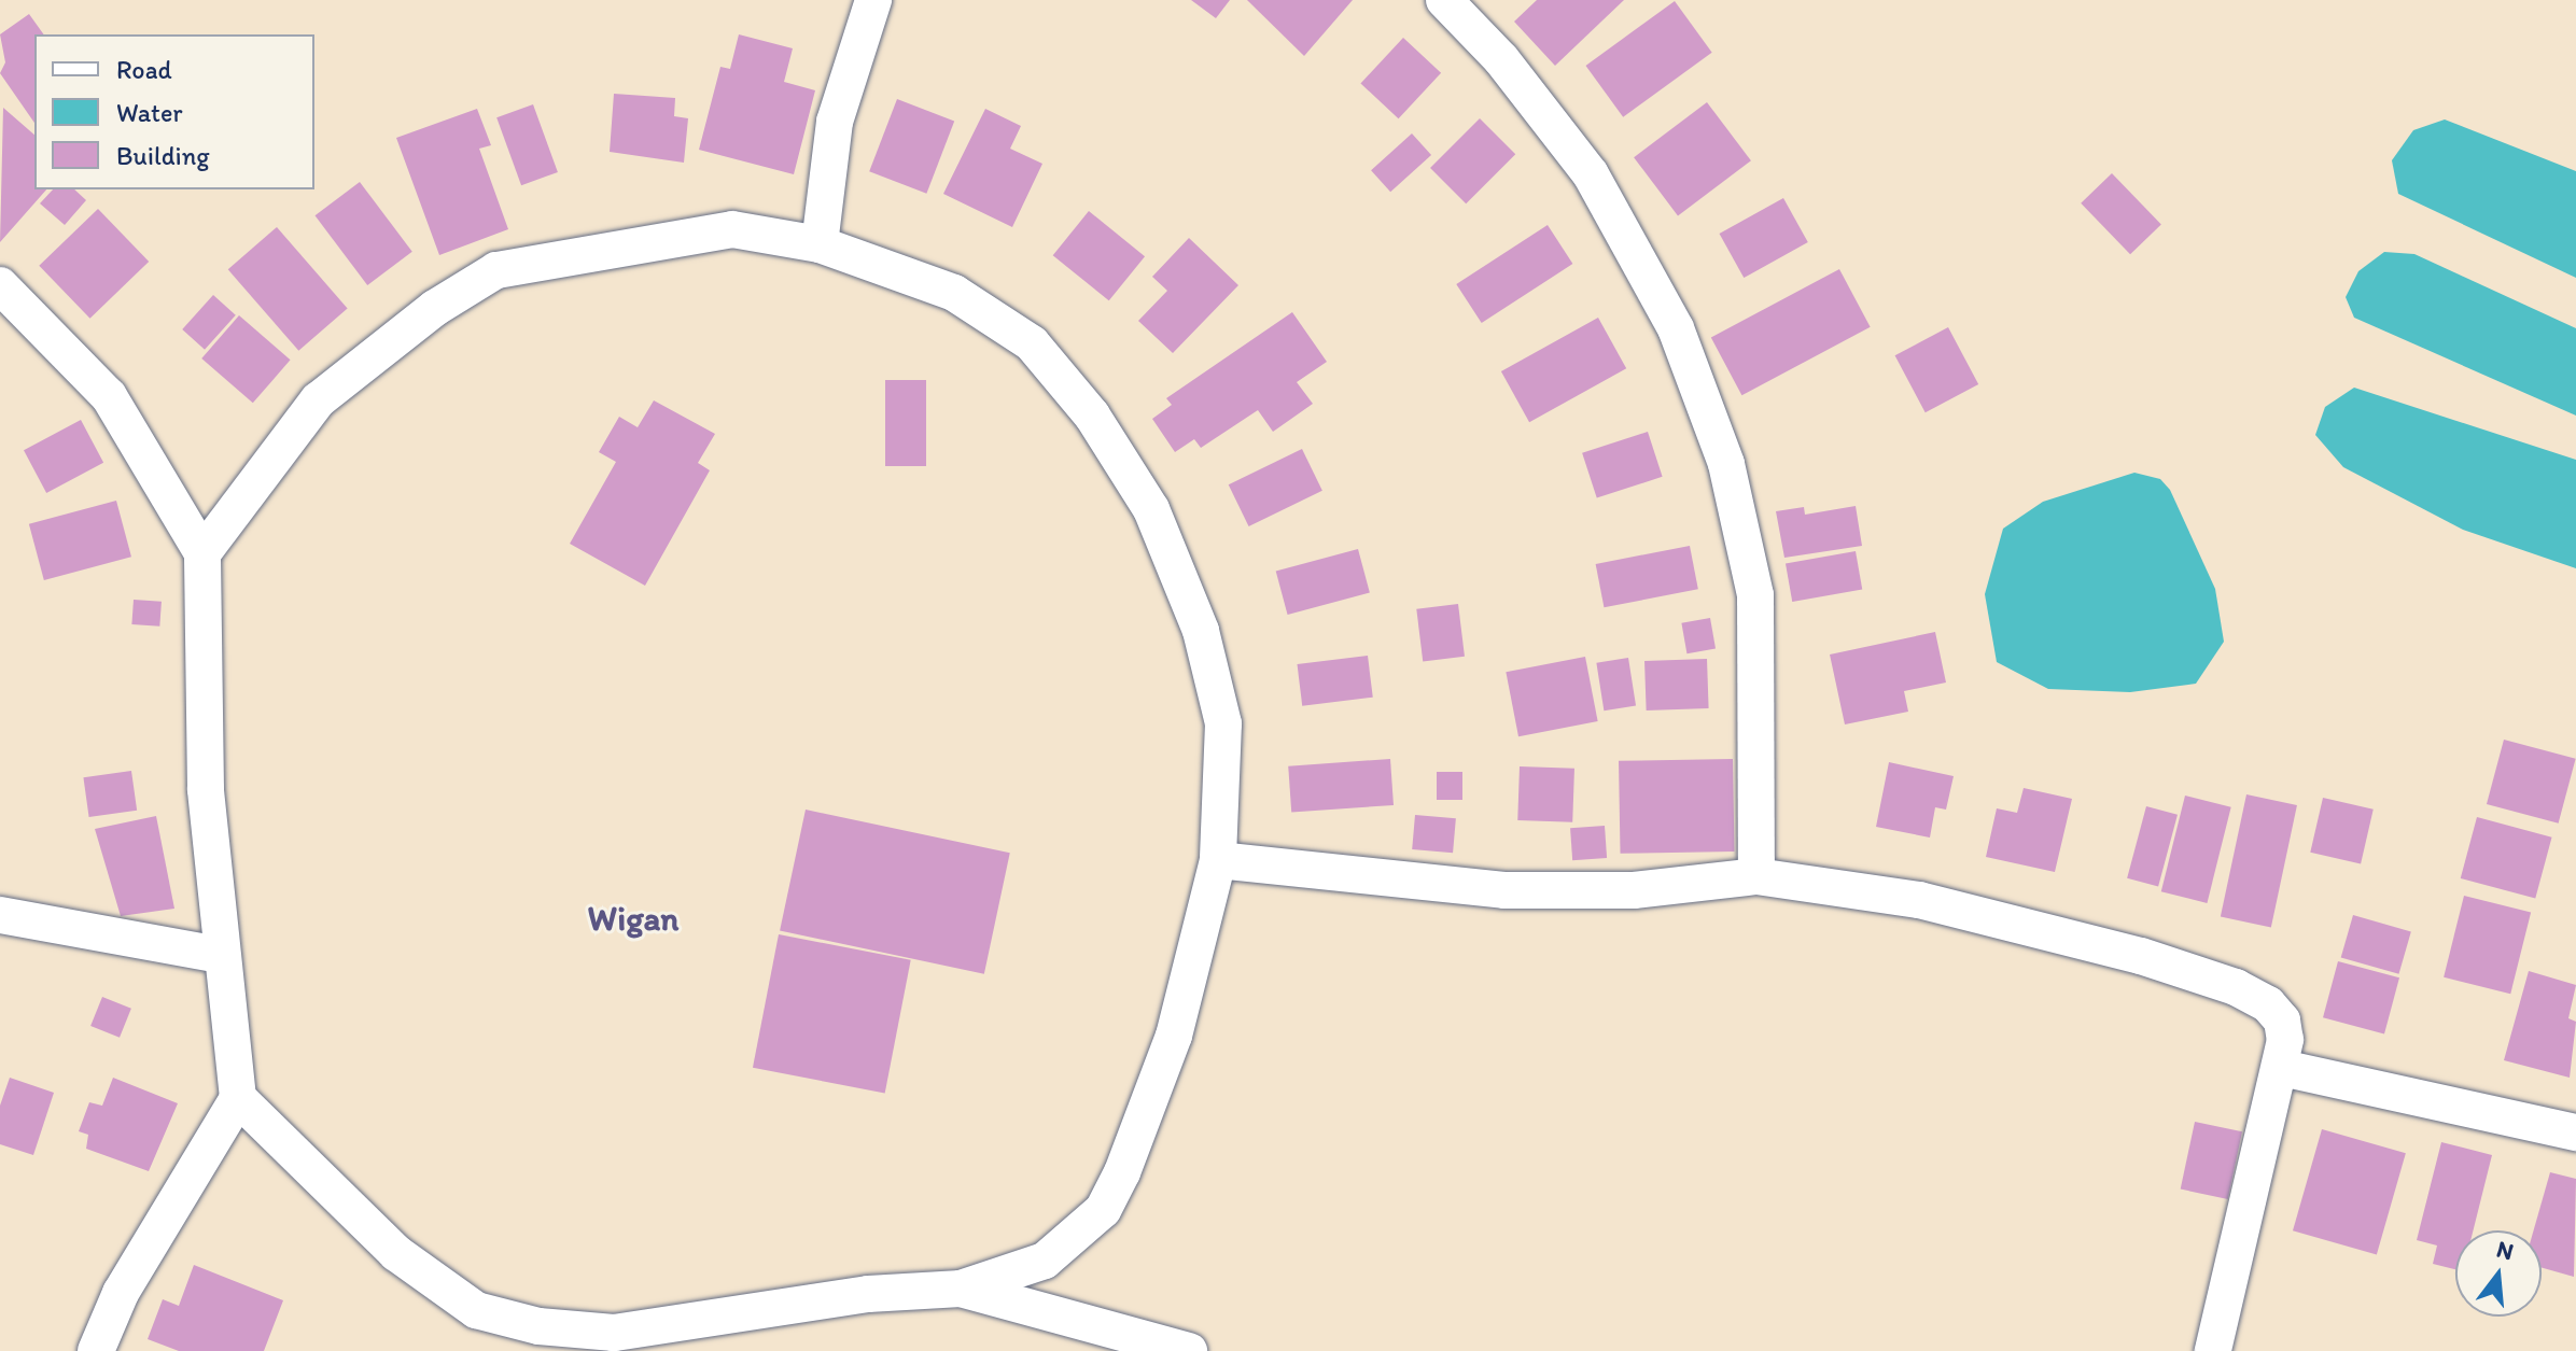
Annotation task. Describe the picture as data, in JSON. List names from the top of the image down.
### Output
{
  "districts": ["Wigan"],
  "legend": ["Road", "Water", "Building"],
  "north": "top"
}
